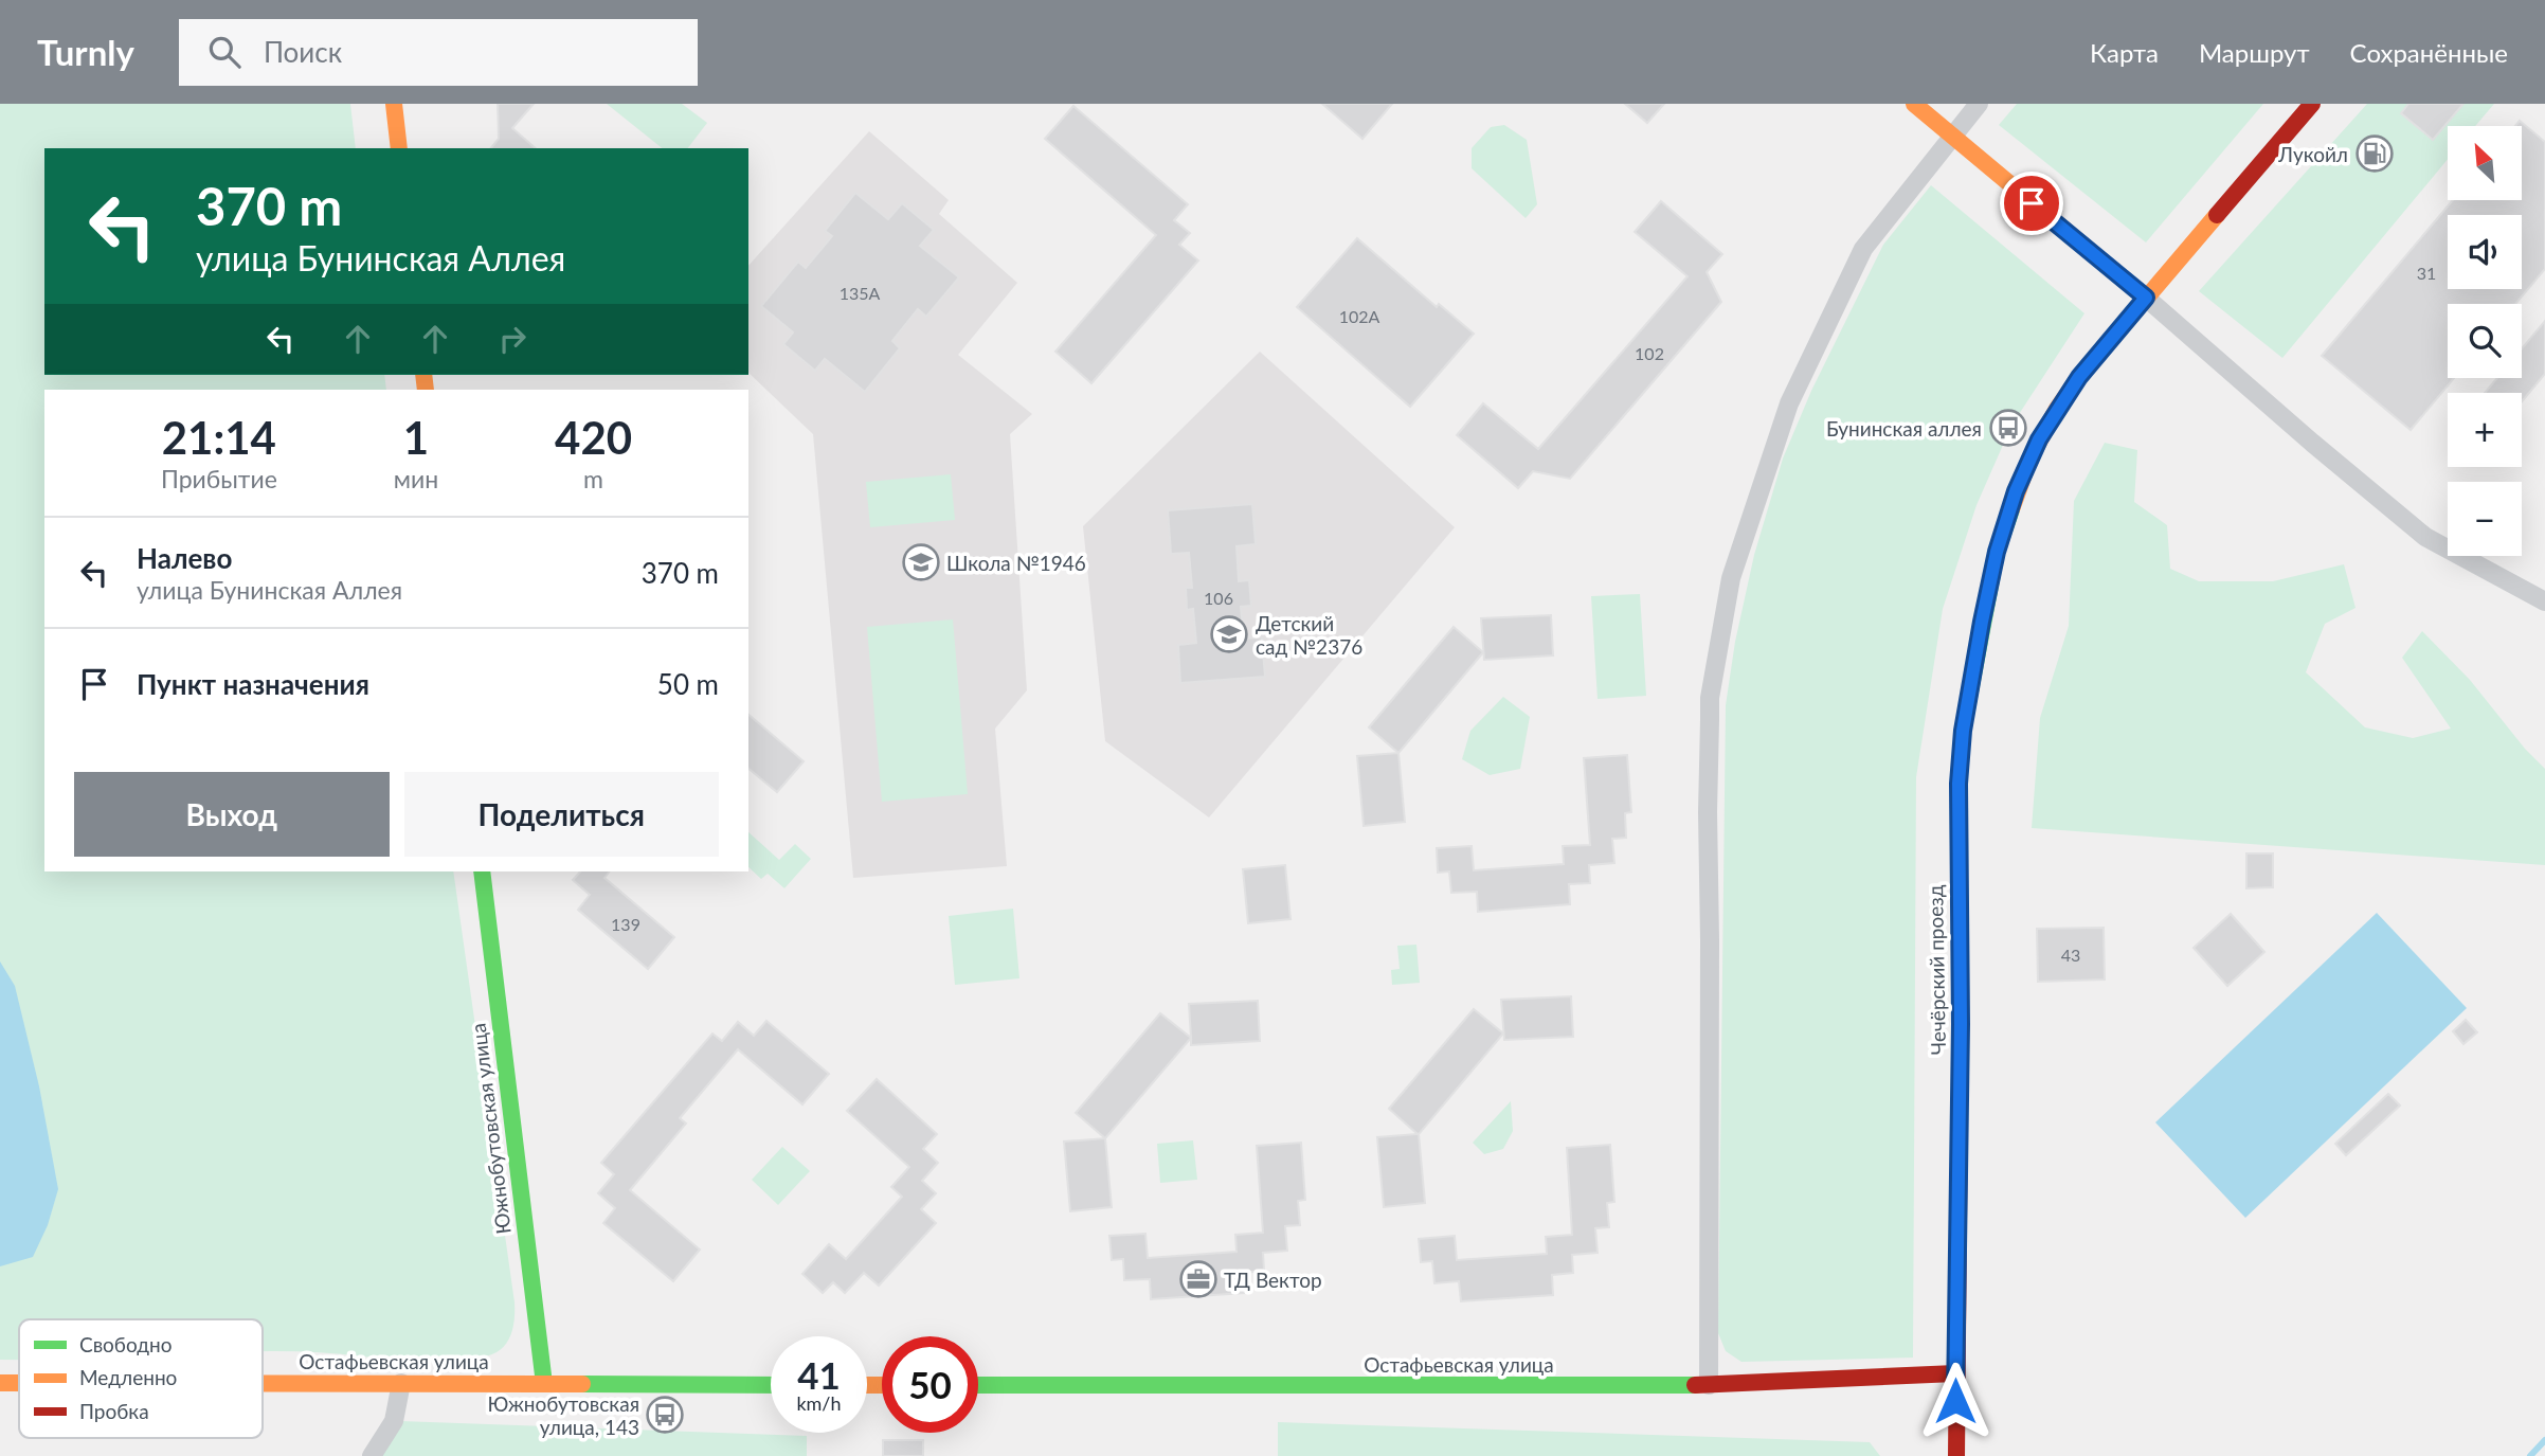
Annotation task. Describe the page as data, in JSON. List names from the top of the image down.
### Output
{
  "streets": {
    "street": ["Чечёрский проезд", "Южнобутовская улица", "Остафьевская улица"]
  },
  "crossings": [
    ["Чечёрский проезд", "Остафьевская улица"],
    ["Южнобутовская улица", "Остафьевская улица"]
  ],
  "places": {
    "fuel station": ["Лукойл"],
    "bus stop": ["Бунинская аллея", "Южнобутовская улица, 143"],
    "school or university": ["Школа №1946", "Детский сад №2376"],
    "office": ["ТД Вектор"]
  },
  "house_numbers": [
    "31",
    "135А",
    "102А",
    "102",
    "106",
    "139",
    "43"
  ],
  "legend": ["Свободно", "Медленно", "Пробка"],
  "north": "top left",
  "page": {
    "header": "Turnly",
    "search": "Поиск",
    "nav": ["Карта", "Маршрут", "Сохранённые"],
    "map_buttons": ["+", "−"],
    "turn": ["370 m", "улица Бунинская Аллея"],
    "eta": [
      "21:14",
      "Прибытие",
      "1",
      "мин",
      "420",
      "m"
    ],
    "list": [
      {
        "name": "Налево",
        "note": "улица Бунинская Аллея",
        "value": "370 m"
      },
      {
        "name": "Пункт назначения",
        "value": "50 m"
      }
    ],
    "buttons": ["Выход", "Поделиться"],
    "speed": "41 km/h",
    "limit": "50"
  }
}
